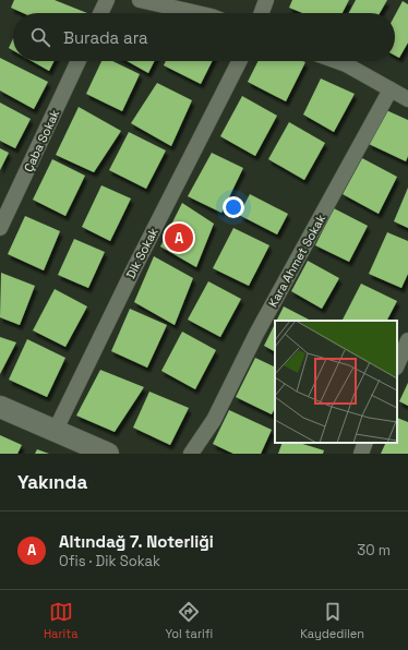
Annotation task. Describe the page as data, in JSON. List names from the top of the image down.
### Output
{
  "streets": {
    "street": ["Çaba Sokak", "Dik Sokak", "Kara Ahmet Sokak"]
  },
  "page": {
    "search": "Burada ara",
    "pins": "A",
    "heading": "Yakında",
    "list": [
      {
        "mark": "A",
        "name": "Altındağ 7. Noterliği",
        "note": "Ofis · Dik Sokak",
        "value": "30 m"
      }
    ],
    "nav": ["Harita", "Yol tarifi", "Kaydedilen"]
  }
}
